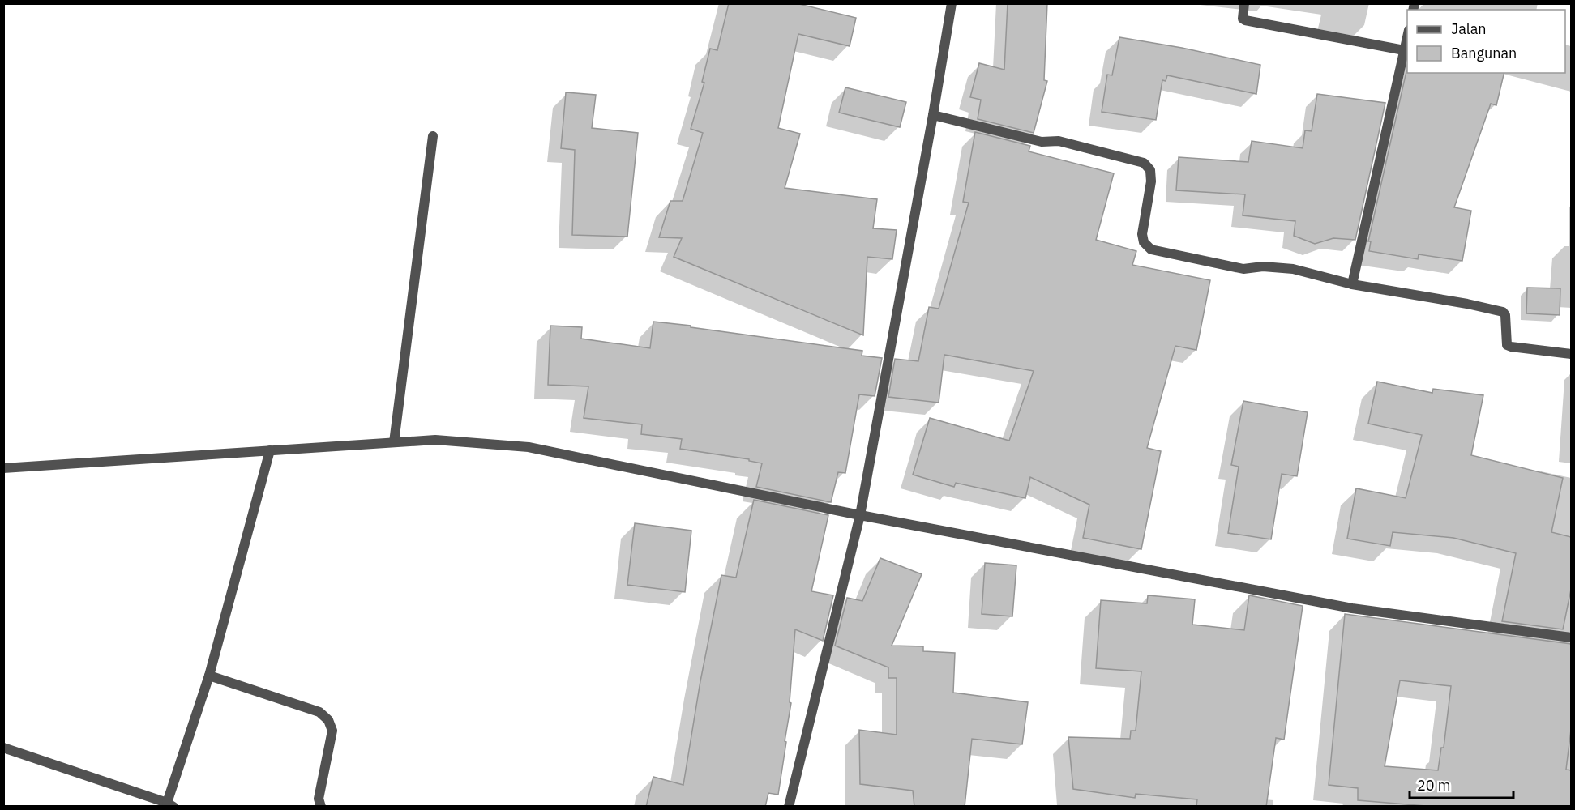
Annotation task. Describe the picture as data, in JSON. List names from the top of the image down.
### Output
{
  "legend": ["Jalan", "Bangunan"],
  "scale_bar": "20 m"
}
